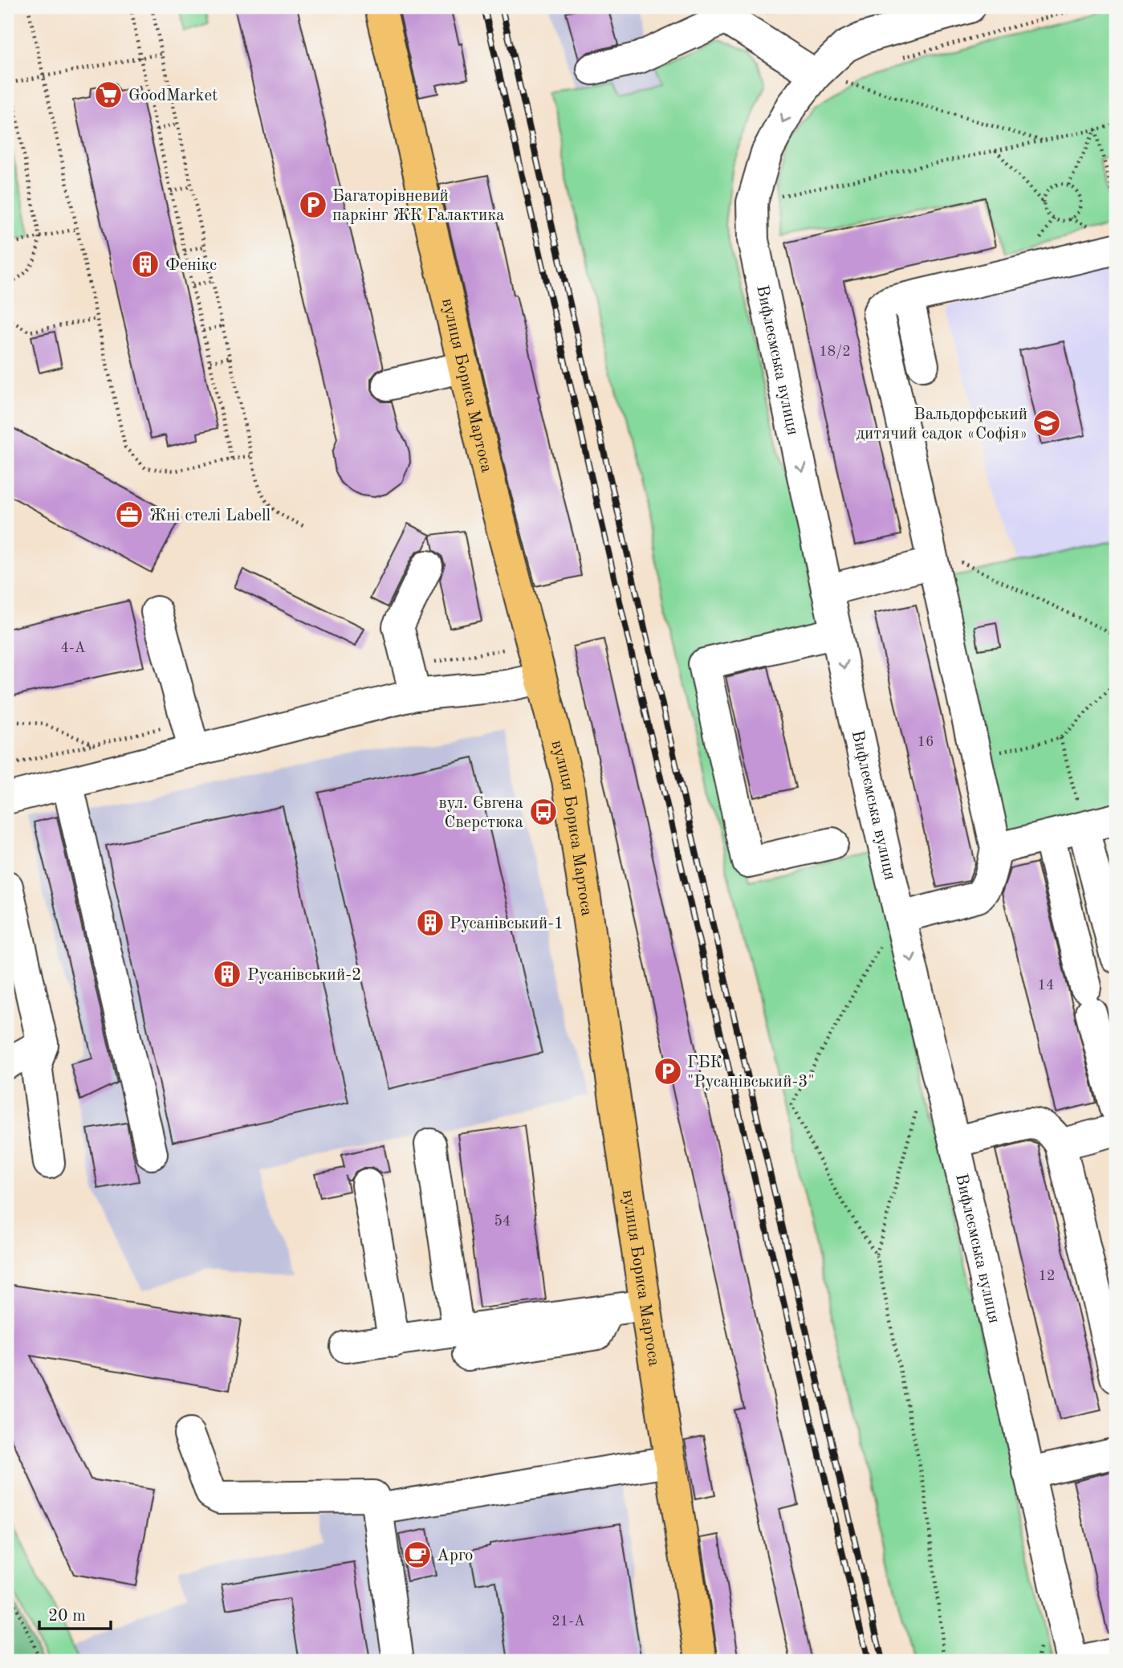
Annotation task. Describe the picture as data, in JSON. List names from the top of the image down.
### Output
{
  "streets": {
    "main road": ["вулиця Бориса Мартоса"],
    "street": ["Вифлеємська вулиця"]
  },
  "places": {
    "supermarket": ["GoodMarket"],
    "parking": ["Багаторівневий паркінг ЖК Галактика", "ГБК \"Русанівський-3\""],
    "building": ["Фенікс", "Русанівський-1", "Русанівський-2"],
    "school or university": ["Вальдорфський дитячий садок «Софія»"],
    "office": ["Жні стелі Labell"],
    "bus stop": ["вул. Євгена Сверстюка"],
    "cafe": ["Арго"]
  },
  "house_numbers": [
    "18/2",
    "4-А",
    "16",
    "14",
    "54",
    "12",
    "21-А"
  ],
  "scale_bar": "20 m"
}
